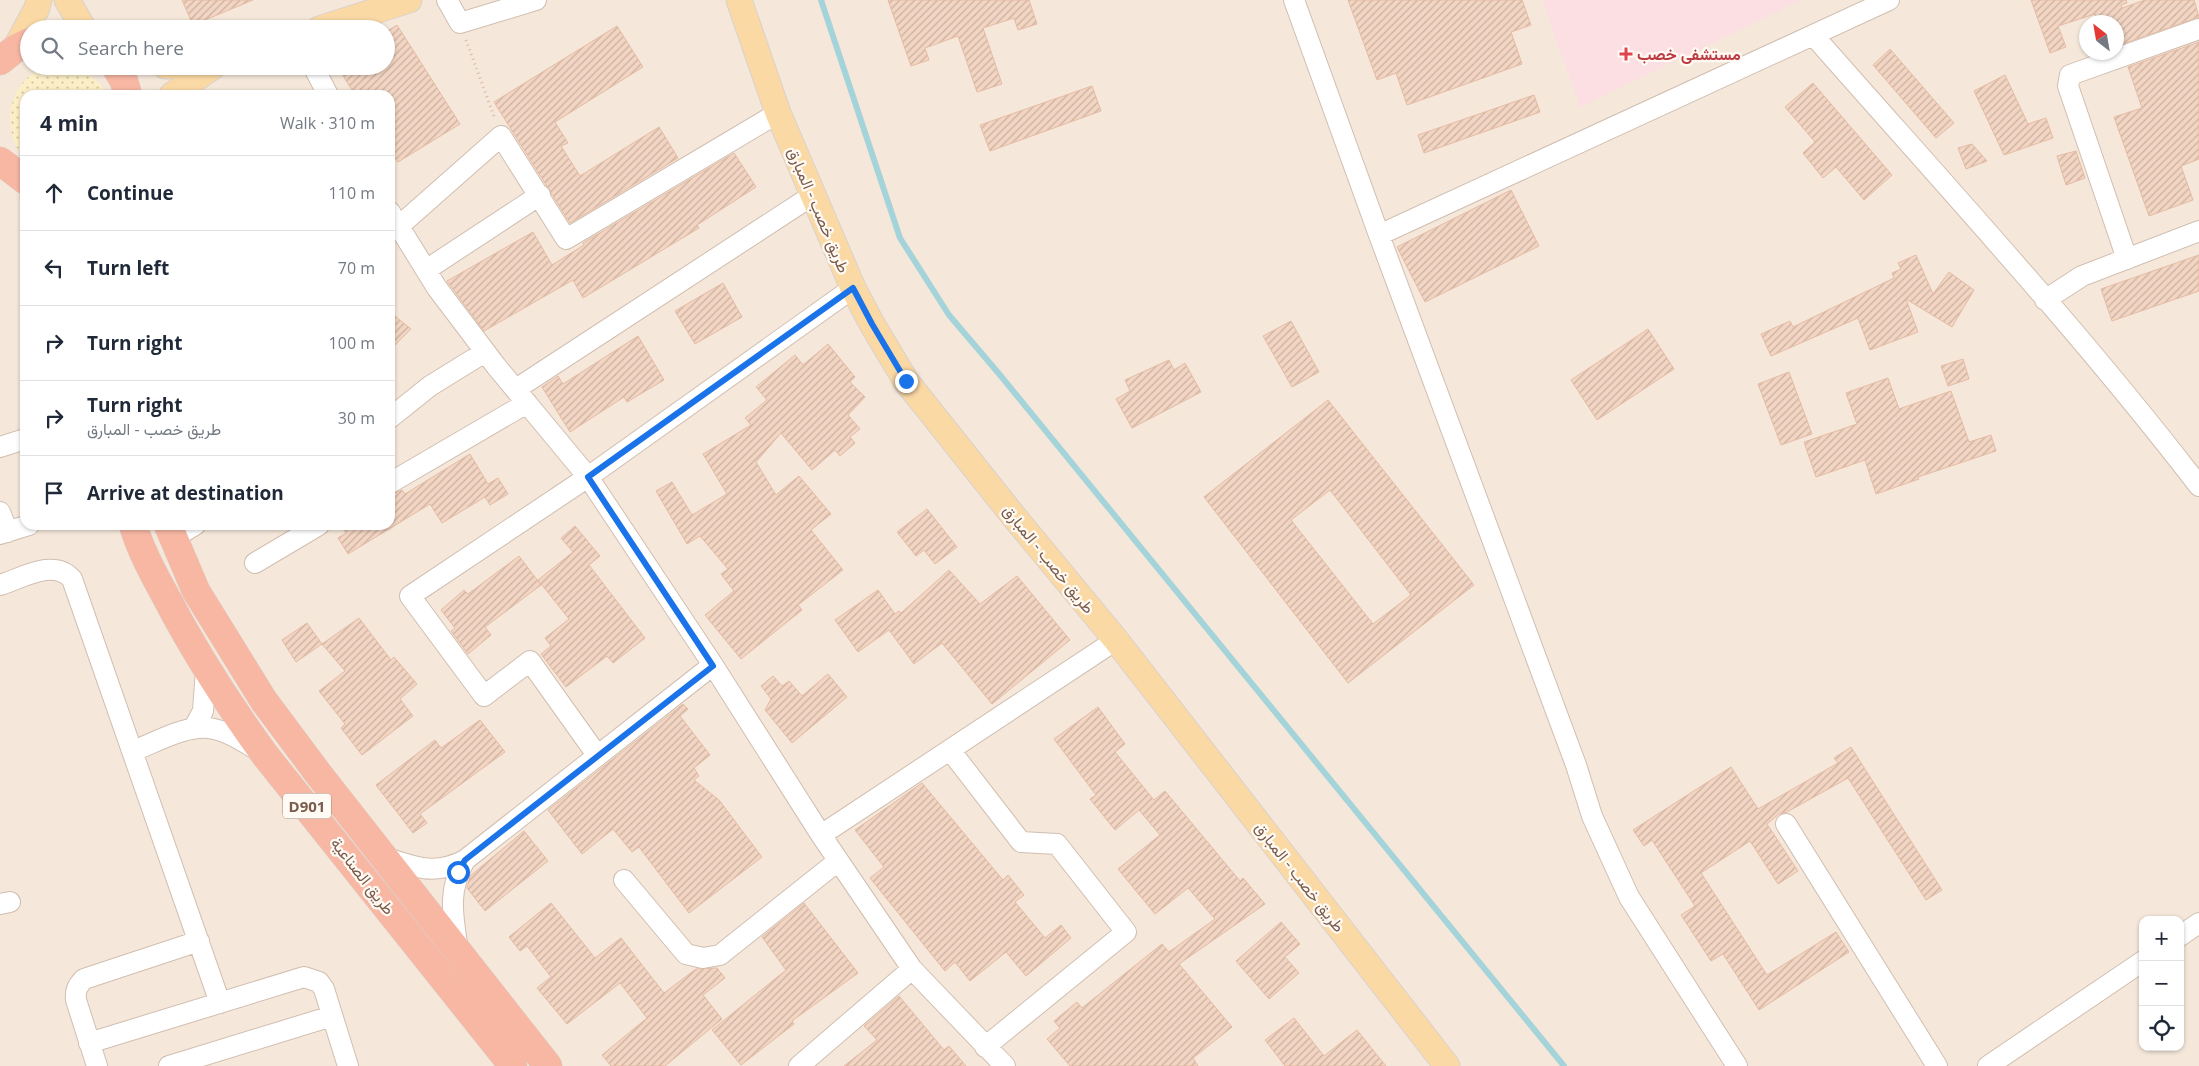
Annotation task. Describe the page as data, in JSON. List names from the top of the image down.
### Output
{
  "streets": {
    "highway": ["D901", "طريق الصناعية"],
    "main road": ["طريق خصب - المبارق"]
  },
  "places": {
    "health": ["مستشفى خصب"]
  },
  "north": "top left",
  "page": {
    "search": "Search here",
    "heading": ["4 min", "Walk · 310 m"],
    "list": [
      ["Continue", "110 m"],
      ["Turn left", "70 m"],
      ["Turn right", "100 m"],
      ["Turn right", "طريق خصب - المبارق", "30 m"],
      "Arrive at destination"
    ],
    "map_buttons": ["+", "−"]
  }
}
